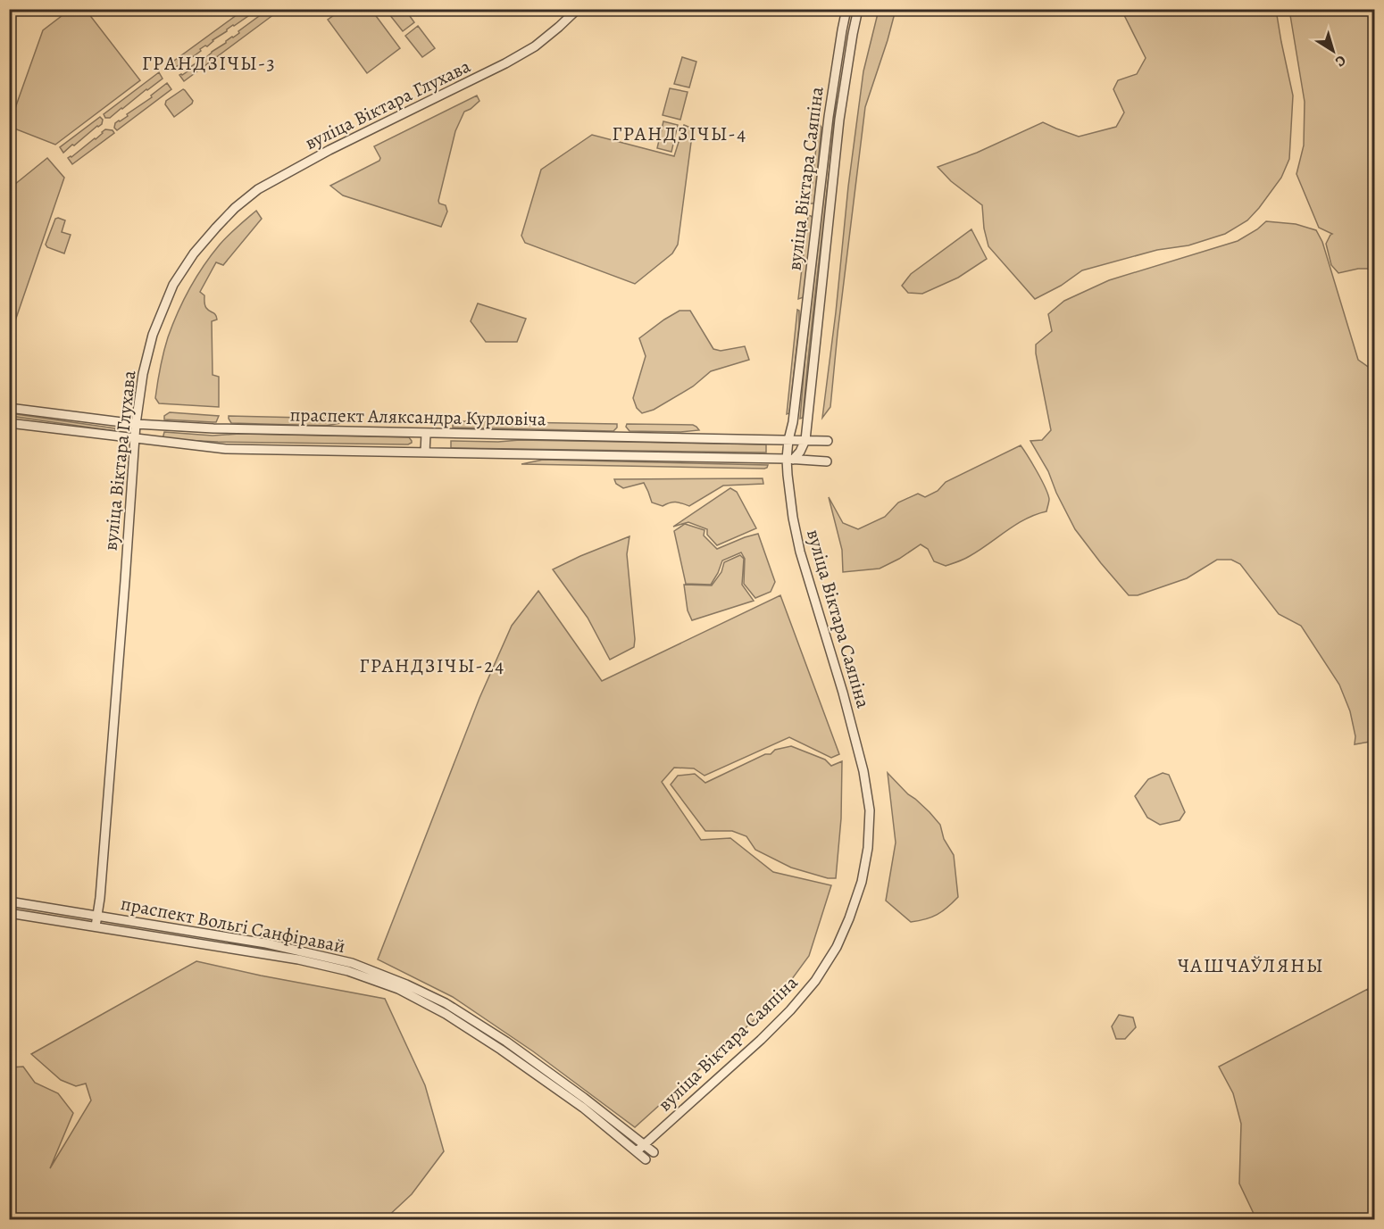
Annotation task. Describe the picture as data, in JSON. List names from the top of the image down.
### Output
{
  "streets": {
    "street": [
      "вуліца Віктара Глухава",
      "вуліца Віктара Саяпіна",
      "праспект Аляксандра Курловіча",
      "праспект Вольгі Санфіравай"
    ]
  },
  "crossings": [
    ["вуліца Віктара Глухава", "праспект Аляксандра Курловіча"],
    ["вуліца Віктара Глухава", "праспект Вольгі Санфіравай"],
    ["вуліца Віктара Саяпіна", "праспект Аляксандра Курловіча"],
    ["вуліца Віктара Саяпіна", "праспект Вольгі Санфіравай"]
  ],
  "districts": [
    "ГРАНДЗІЧЫ-3",
    "ГРАНДЗІЧЫ-4",
    "ГРАНДЗІЧЫ-24",
    "ЧАШЧАЎЛЯНЫ"
  ],
  "north": "bottom right"
}
